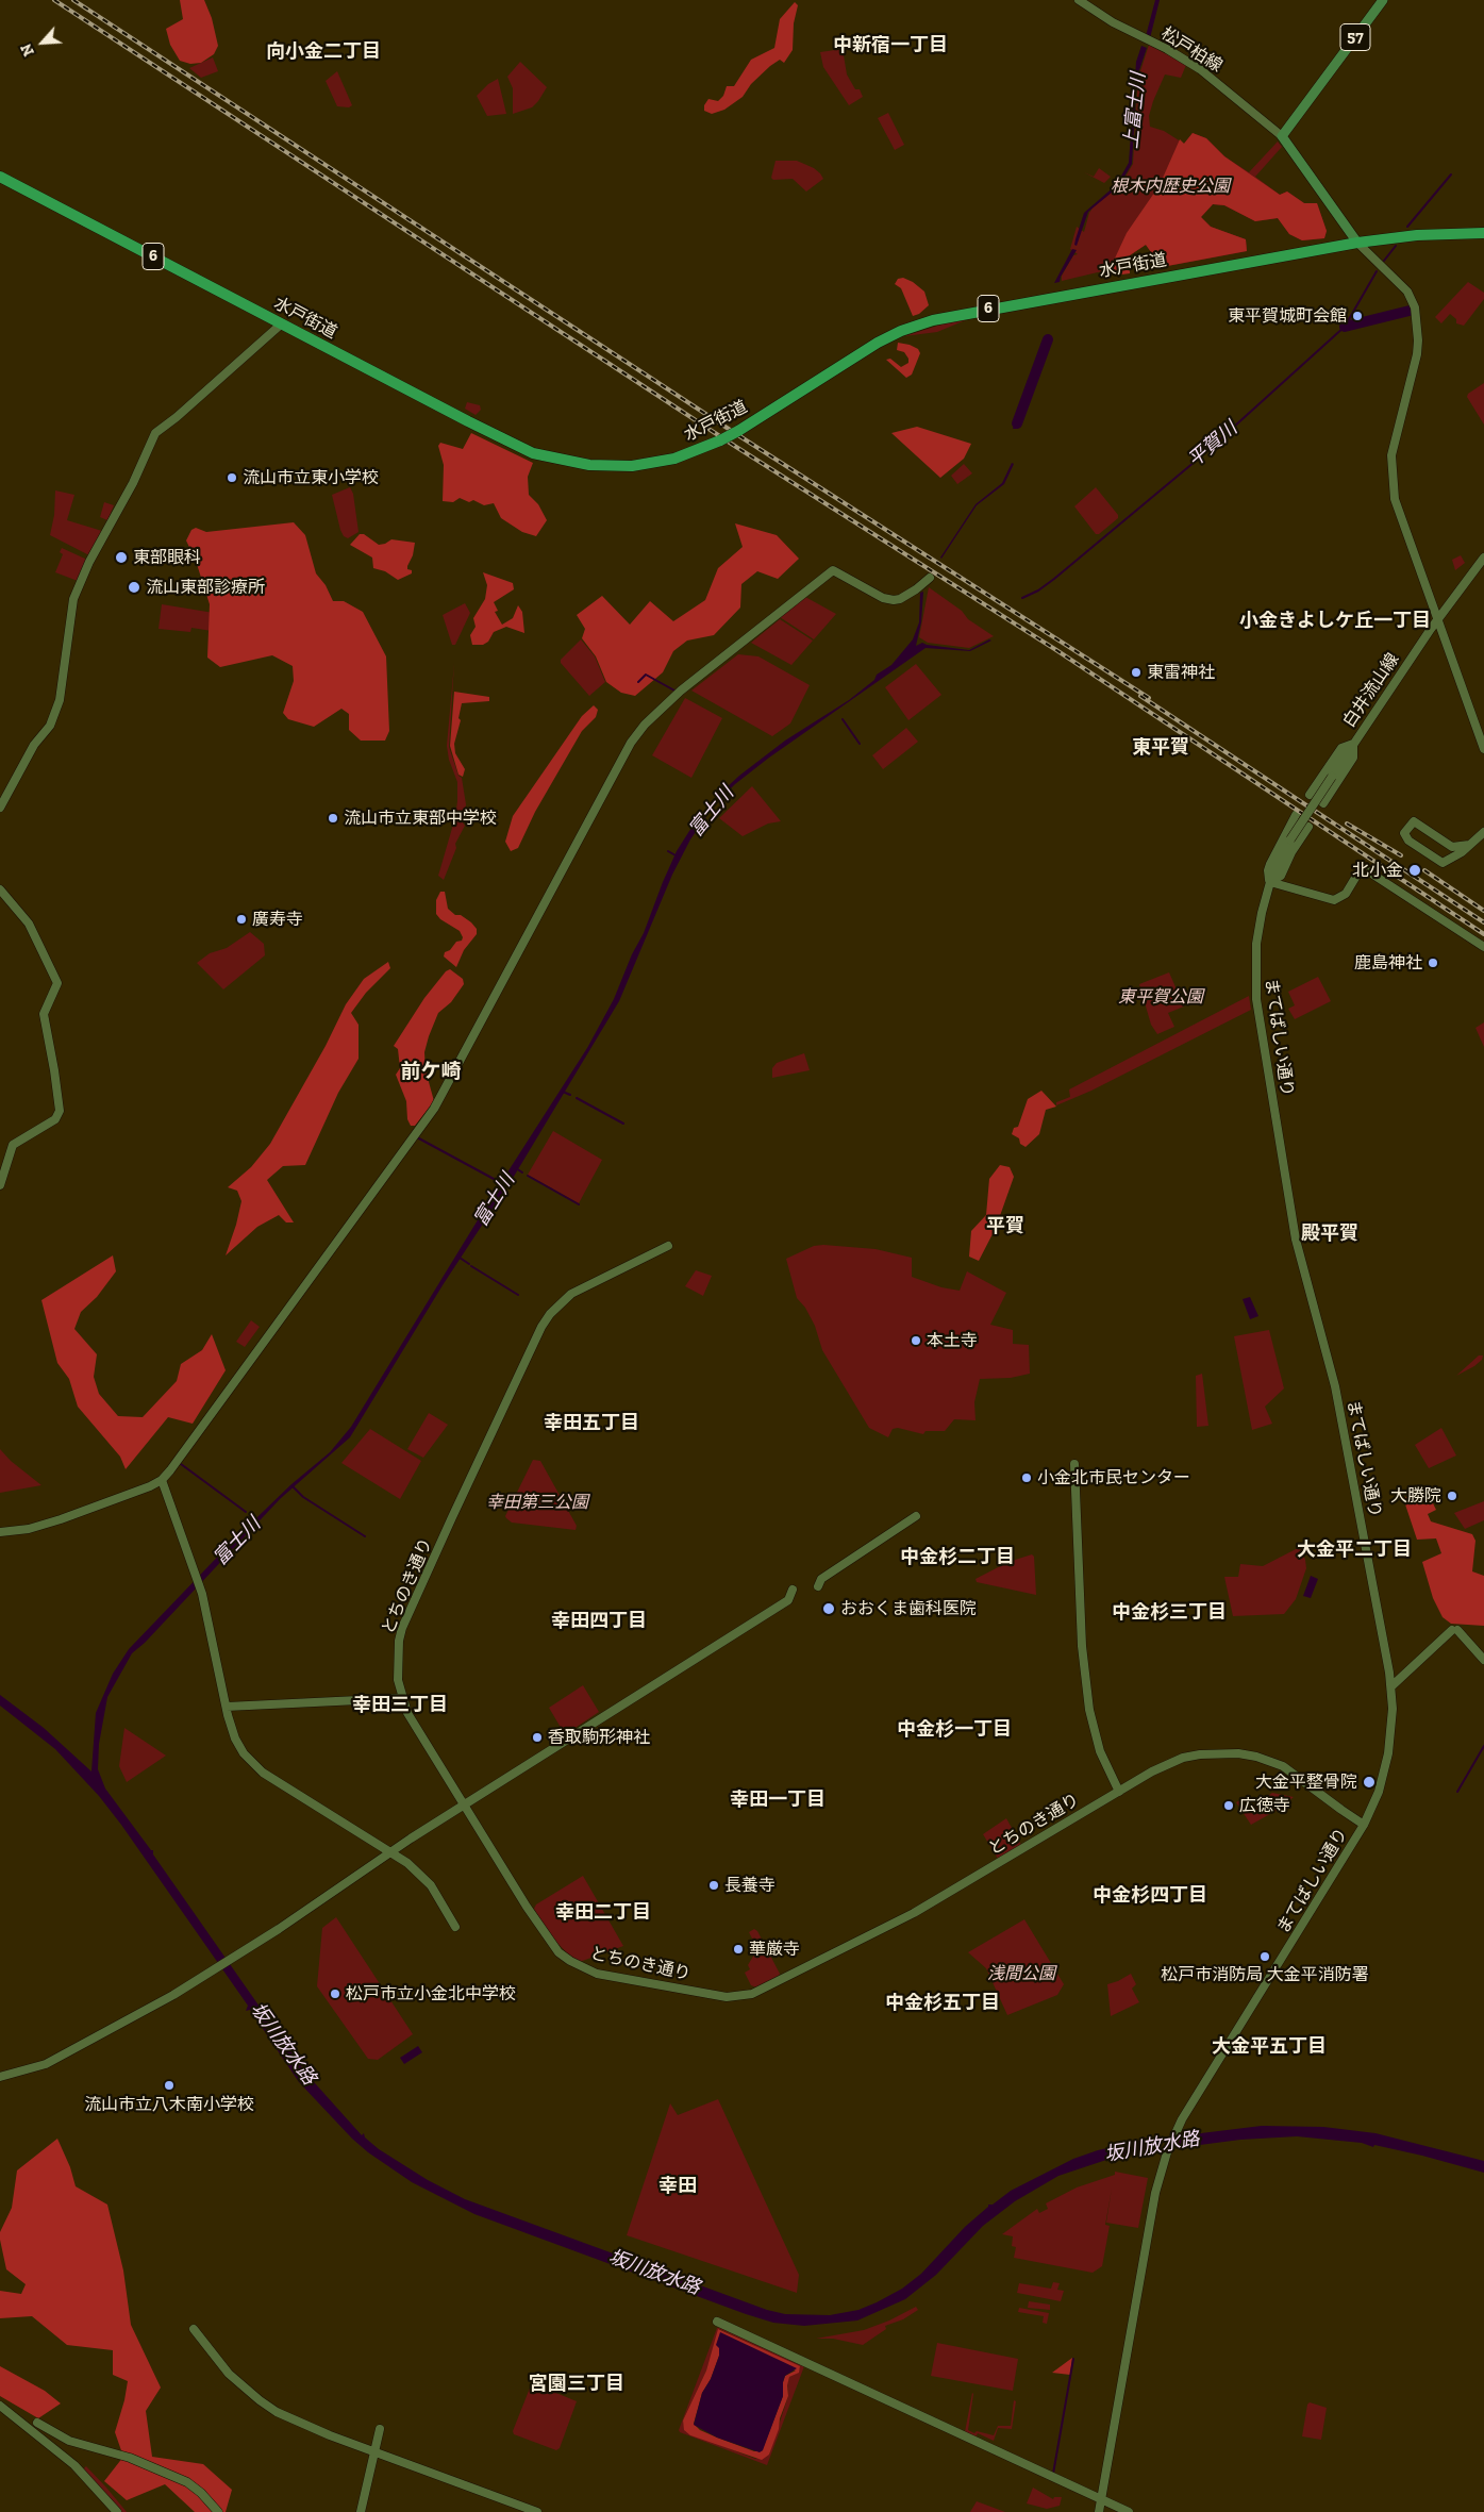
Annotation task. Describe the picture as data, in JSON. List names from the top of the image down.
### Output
{
  "streets": {
    "highway": ["6", "水戸街道"],
    "main road": ["57"],
    "street": [
      "松戸柏線",
      "白井流山線",
      "まてばしい通り",
      "とちのき通り"
    ]
  },
  "crossings": [
    ["57", "松戸柏線"],
    ["白井流山線", "まてばしい通り"],
    ["まてばしい通り", "とちのき通り"]
  ],
  "districts": [
    "中新宿一丁目",
    "向小金二丁目",
    "小金きよしケ丘一丁目",
    "東平賀",
    "前ケ崎",
    "平賀",
    "殿平賀",
    "幸田五丁目",
    "大金平二丁目",
    "中金杉二丁目",
    "中金杉三丁目",
    "幸田四丁目",
    "幸田三丁目",
    "中金杉一丁目",
    "幸田一丁目",
    "中金杉四丁目",
    "幸田二丁目",
    "中金杉五丁目",
    "大金平五丁目",
    "幸田",
    "宮園三丁目"
  ],
  "water": [
    "上富士川",
    "平賀川",
    "富士川",
    "坂川放水路"
  ],
  "parks": [
    "根木内歴史公園",
    "東平賀公園",
    "幸田第三公園",
    "浅間公園"
  ],
  "places": [
    "東平賀城町会館",
    "流山市立東小学校",
    "東部眼科",
    "流山東部診療所",
    "東雷神社",
    "流山市立東部中学校",
    "北小金",
    "廣寿寺",
    "鹿島神社",
    "本土寺",
    "小金北市民センター",
    "大勝院",
    "おおくま歯科医院",
    "香取駒形神社",
    "大金平整骨院",
    "広徳寺",
    "長養寺",
    "華厳寺",
    "松戸市消防局 大金平消防署",
    "松戸市立小金北中学校",
    "流山市立八木南小学校"
  ],
  "north": "bottom left"
}
